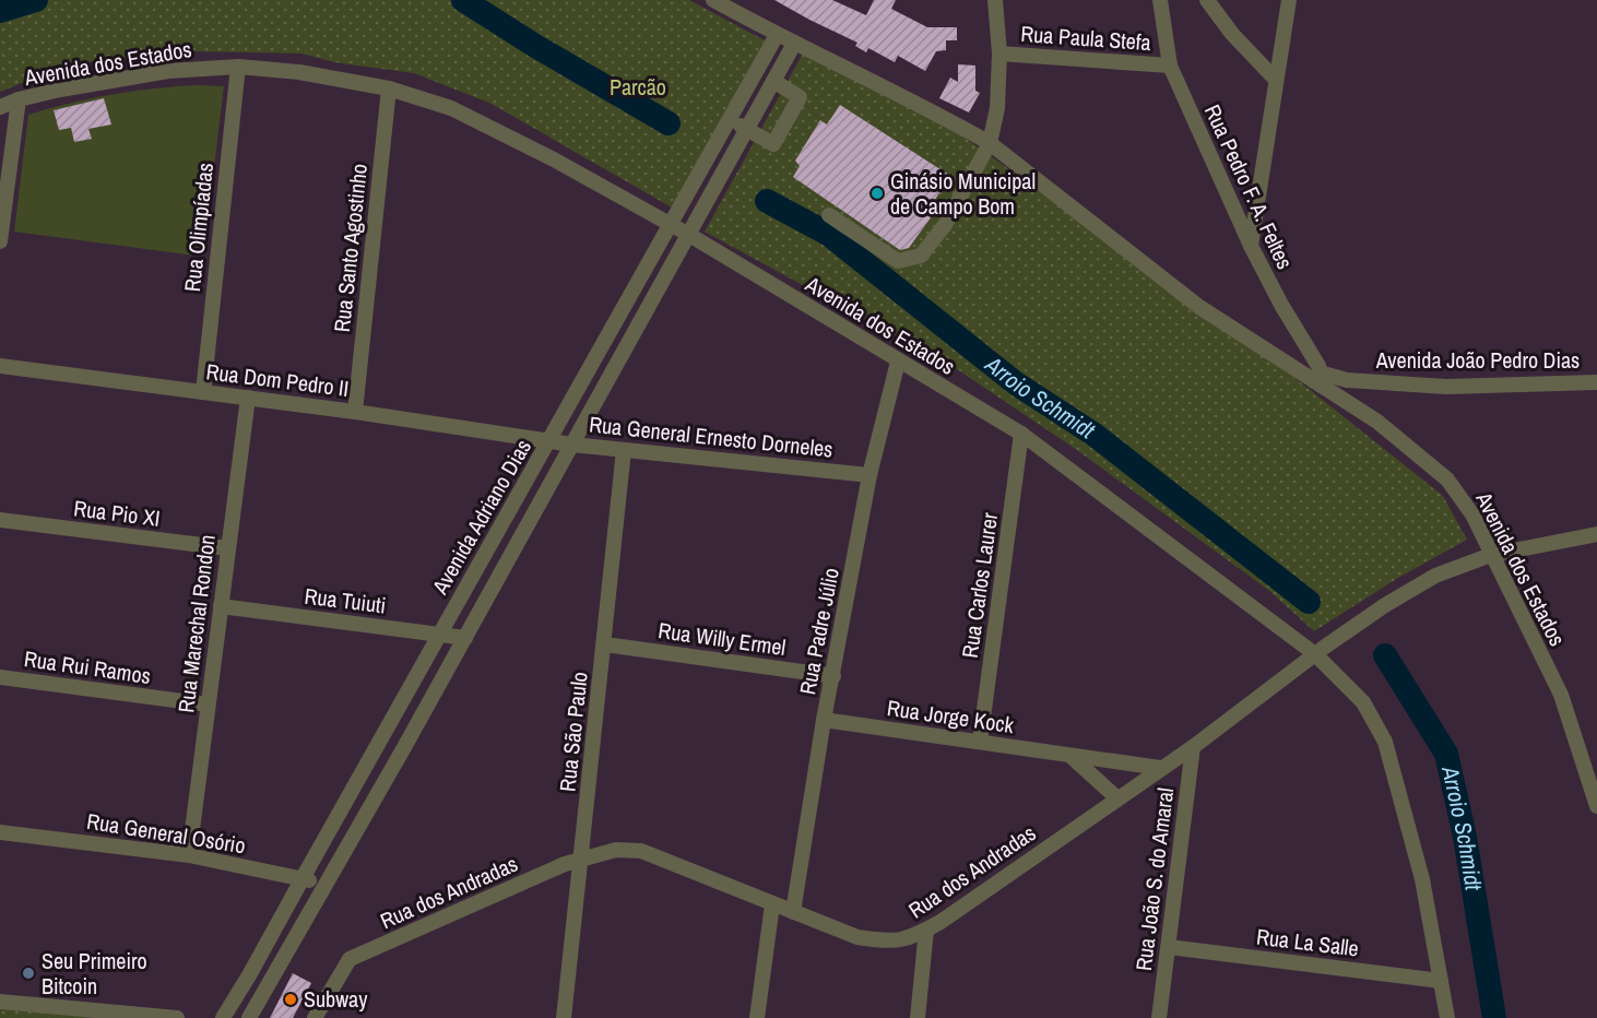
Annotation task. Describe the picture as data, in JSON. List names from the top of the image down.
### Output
{
  "streets": {
    "street": [
      "Rua Paula Stefa",
      "Avenida dos Estados",
      "Rua Pedro F. A. Feltes",
      "Rua Olimpíadas",
      "Rua Santo Agostinho",
      "Avenida João Pedro Dias",
      "Rua Dom Pedro II",
      "Rua General Ernesto Dorneles",
      "Rua Pio XI",
      "Avenida Adriano Dias",
      "Rua Carlos Laurer",
      "Rua Tuiuti",
      "Rua Marechal Rondon",
      "Rua Padre Júlio",
      "Rua Willy Ermel",
      "Rua Rui Ramos",
      "Rua Jorge Kock",
      "Rua São Paulo",
      "Rua General Osório",
      "Rua dos Andradas",
      "Rua João S. do Amaral",
      "Rua La Salle"
    ]
  },
  "crossings": [
    ["Rua Paula Stefa", "Rua Pedro F. A. Feltes"],
    ["Avenida dos Estados", "Rua Pedro F. A. Feltes"],
    ["Avenida dos Estados", "Rua Olimpíadas"],
    ["Avenida dos Estados", "Rua Santo Agostinho"],
    ["Avenida dos Estados", "Avenida João Pedro Dias"],
    ["Avenida dos Estados", "Avenida Adriano Dias"],
    ["Avenida dos Estados", "Rua Carlos Laurer"],
    ["Avenida dos Estados", "Rua Padre Júlio"],
    ["Avenida dos Estados", "Rua dos Andradas"],
    ["Avenida dos Estados", "Rua La Salle"],
    ["Rua Pedro F. A. Feltes", "Avenida João Pedro Dias"],
    ["Rua Olimpíadas", "Rua Dom Pedro II"],
    ["Rua Santo Agostinho", "Rua Dom Pedro II"],
    ["Rua Dom Pedro II", "Rua General Ernesto Dorneles"],
    ["Rua Dom Pedro II", "Avenida Adriano Dias"],
    ["Rua Dom Pedro II", "Rua Marechal Rondon"],
    ["Rua General Ernesto Dorneles", "Avenida Adriano Dias"],
    ["Rua General Ernesto Dorneles", "Rua Padre Júlio"],
    ["Rua General Ernesto Dorneles", "Rua São Paulo"],
    ["Rua Pio XI", "Rua Marechal Rondon"],
    ["Avenida Adriano Dias", "Rua Tuiuti"],
    ["Avenida Adriano Dias", "Rua General Osório"],
    ["Rua Carlos Laurer", "Rua Jorge Kock"],
    ["Rua Tuiuti", "Rua Marechal Rondon"],
    ["Rua Marechal Rondon", "Rua Rui Ramos"],
    ["Rua Marechal Rondon", "Rua General Osório"],
    ["Rua Padre Júlio", "Rua Willy Ermel"],
    ["Rua Padre Júlio", "Rua Jorge Kock"],
    ["Rua Padre Júlio", "Rua dos Andradas"],
    ["Rua Willy Ermel", "Rua São Paulo"],
    ["Rua Jorge Kock", "Rua dos Andradas"],
    ["Rua São Paulo", "Rua dos Andradas"],
    ["Rua dos Andradas", "Rua João S. do Amaral"],
    ["Rua João S. do Amaral", "Rua La Salle"]
  ],
  "water": ["Arroio Schmidt"],
  "parks": ["Parcão"],
  "places": ["Ginásio Municipal de Campo Bom", "Seu Primeiro Bitcoin", "Subway"]
}
